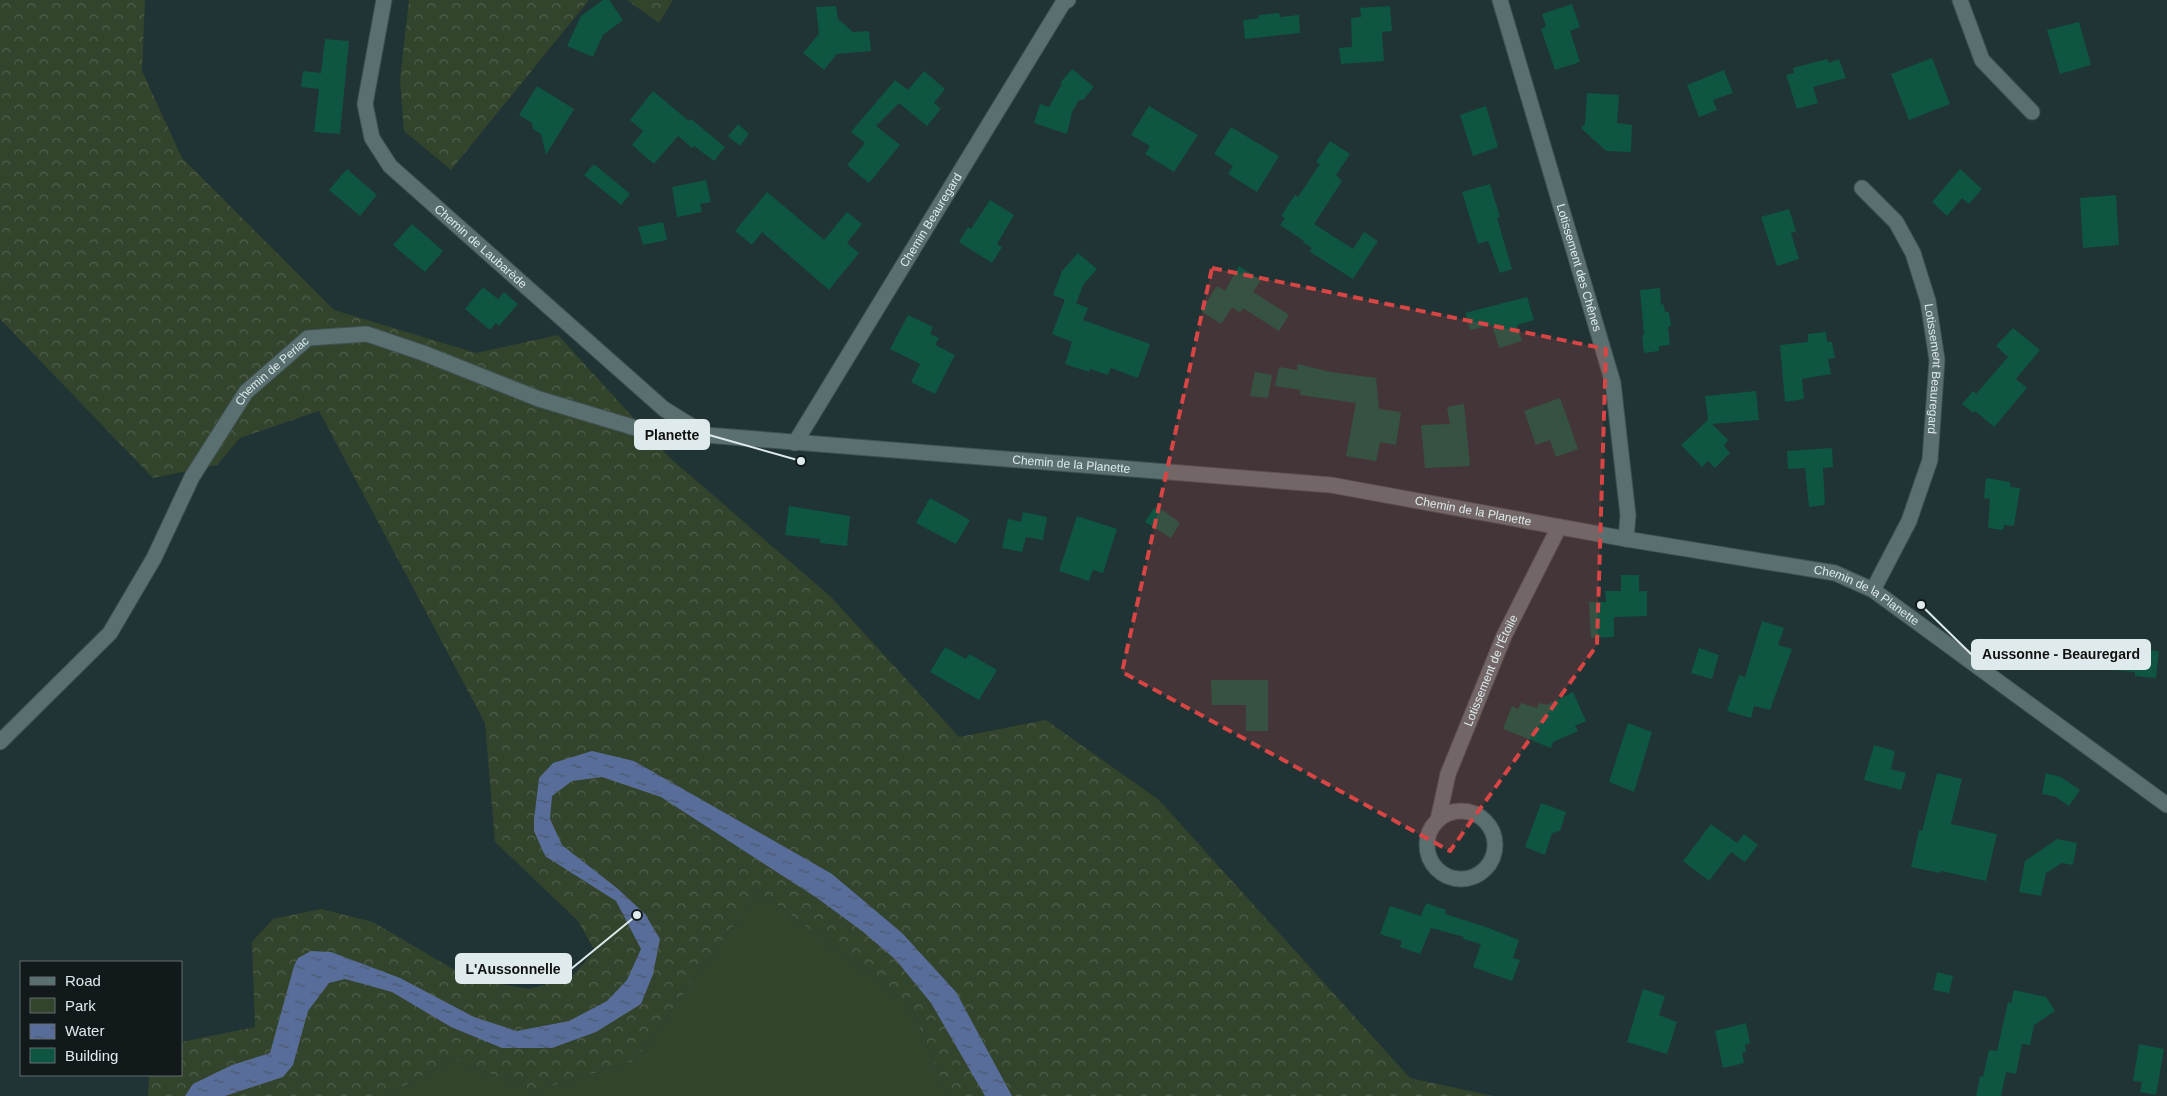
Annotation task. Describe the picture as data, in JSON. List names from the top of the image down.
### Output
{
  "streets": {
    "street": [
      "Chemin Beauregard",
      "Chemin de Laubarède",
      "Lotissement des Chênes",
      "Lotissement Beauregard",
      "Chemin de Periac",
      "Chemin de la Planette",
      "Lotissement de l'Étoile"
    ]
  },
  "crossings": [
    ["Chemin Beauregard", "Chemin de la Planette"],
    ["Chemin de Laubarède", "Chemin de Periac"],
    ["Chemin de Laubarède", "Chemin de la Planette"],
    ["Lotissement des Chênes", "Chemin de la Planette"],
    ["Lotissement Beauregard", "Chemin de la Planette"],
    ["Chemin de Periac", "Chemin de la Planette"],
    ["Chemin de la Planette", "Lotissement de l'Étoile"]
  ],
  "places": ["Planette", "Aussonne - Beauregard", "L'Aussonnelle"],
  "legend": [
    "Road",
    "Park",
    "Water",
    "Building"
  ]
}
